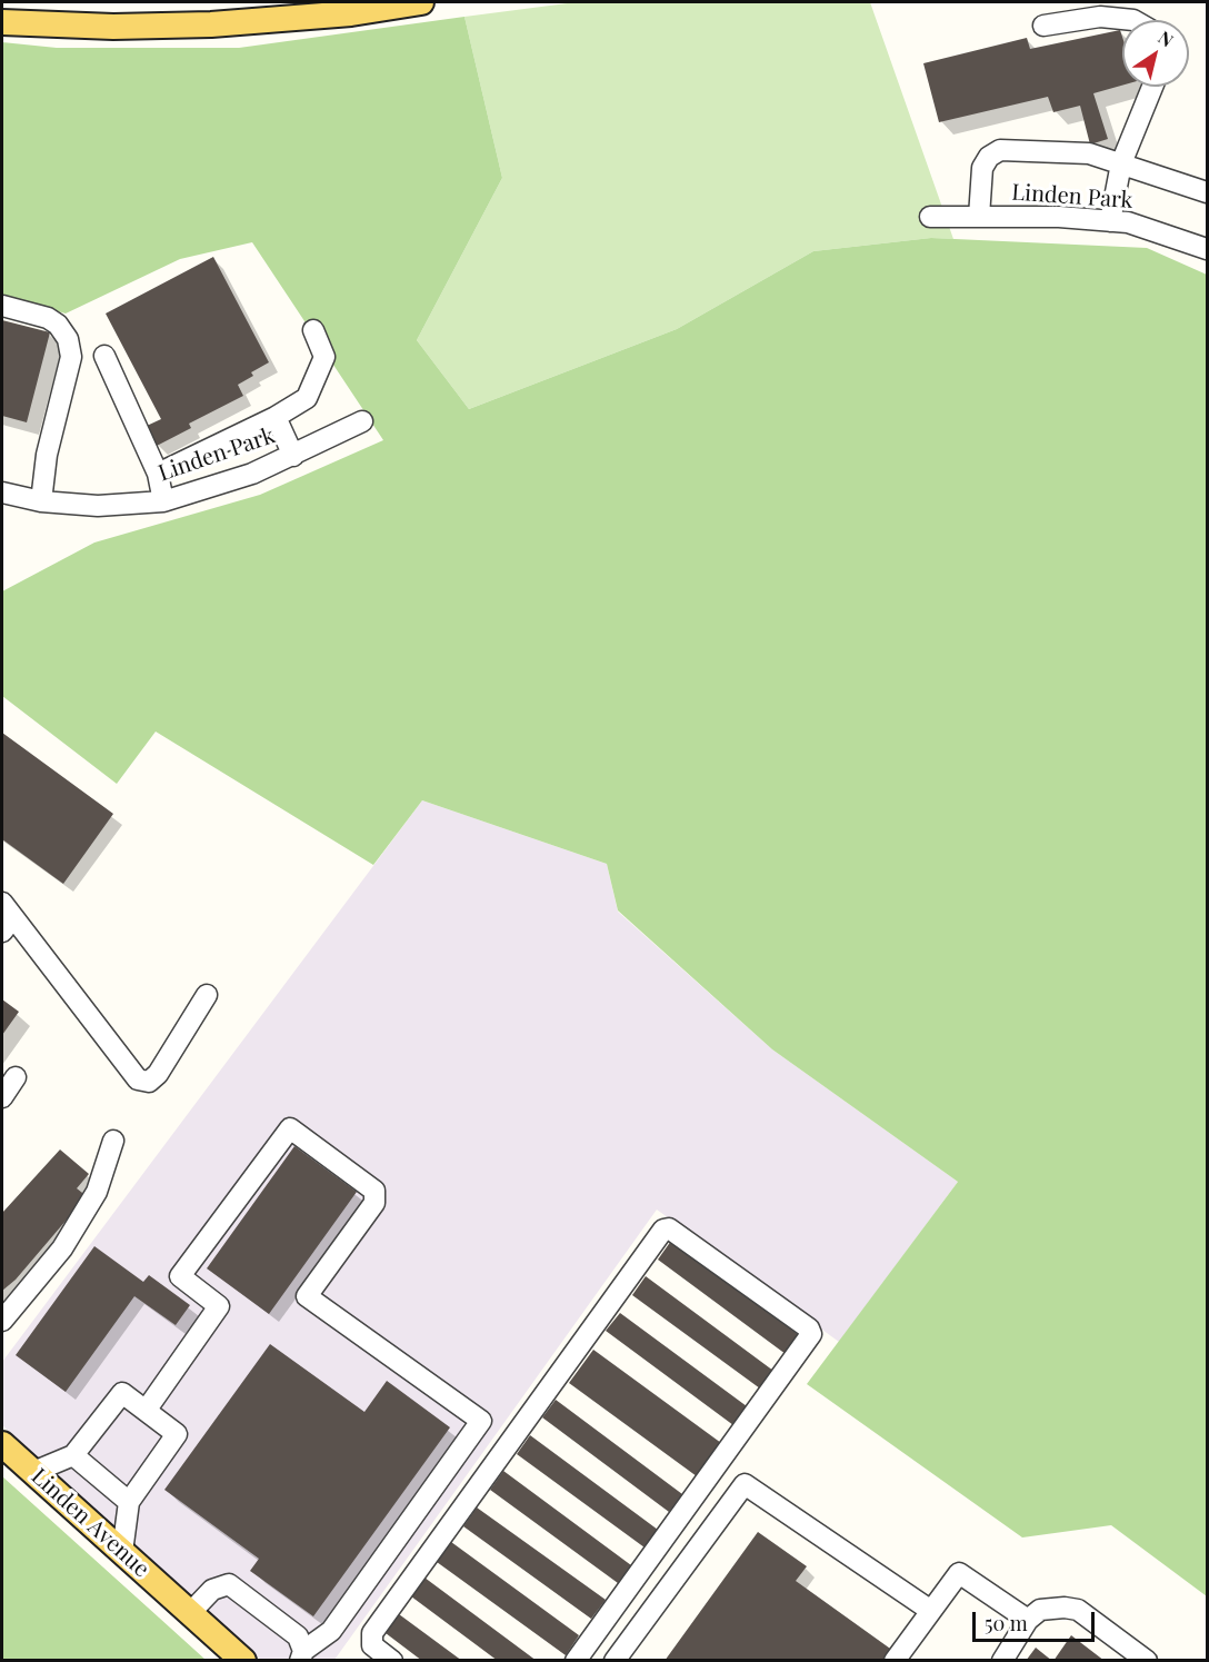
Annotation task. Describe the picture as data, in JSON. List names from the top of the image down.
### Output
{
  "streets": {
    "main road": ["Linden Avenue"],
    "street": ["Linden Park"]
  },
  "scale_bar": "50 m",
  "north": "top right"
}
